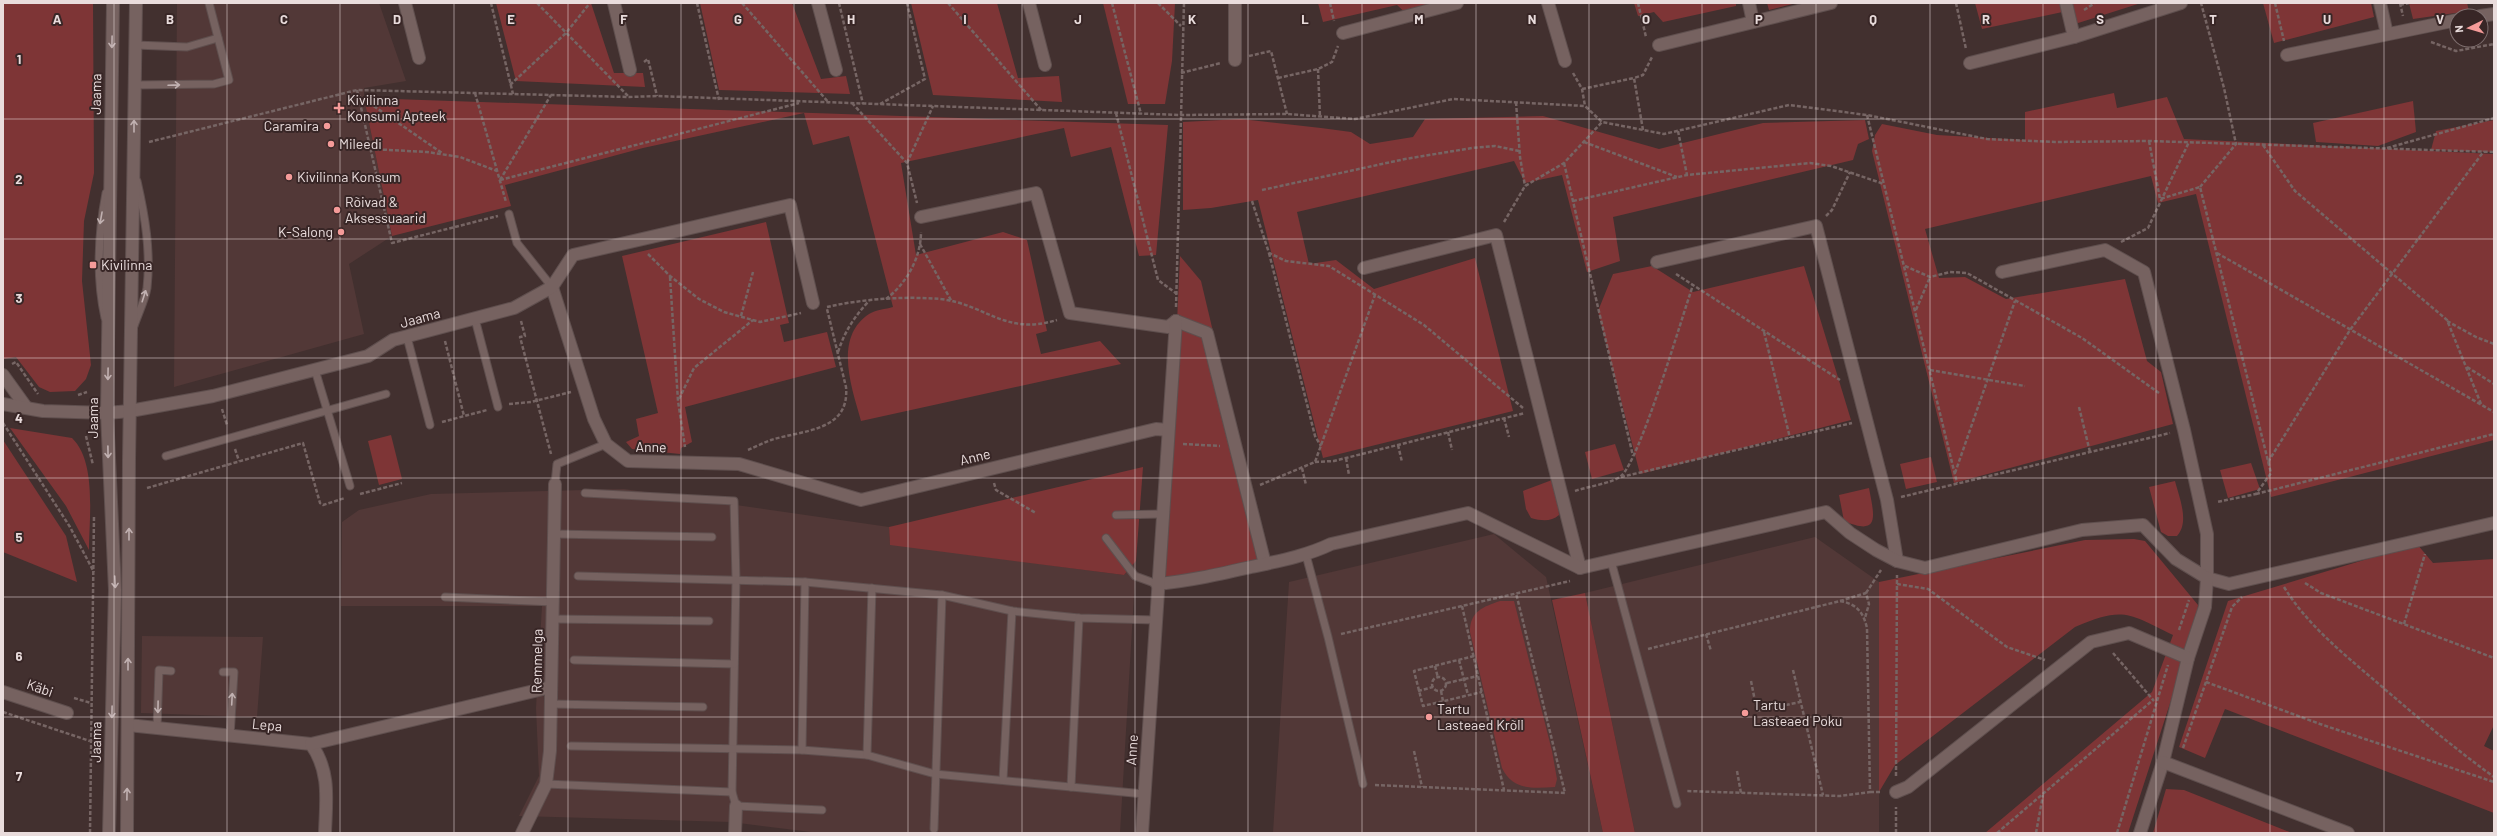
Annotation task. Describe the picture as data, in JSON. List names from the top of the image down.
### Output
{
  "streets": {
    "street": [
      "Jaama",
      "Anne",
      "Remmelga",
      "Käbi",
      "Lepa"
    ]
  },
  "crossings": [
    ["Jaama", "Anne"],
    ["Remmelga", "Lepa"]
  ],
  "places": {
    "health": ["Kivilinna Konsumi Apteek"],
    "other": [
      "Caramira",
      "Mileedi",
      "Kivilinna Konsum",
      "Rõivad & Aksessuaarid",
      "K-Salong",
      "Tartu Lasteaed Poku",
      "Tartu Lasteaed Krõll"
    ],
    "transit": ["Kivilinna"]
  },
  "north": "left",
  "grid": {
    "columns": [
      "A",
      "B",
      "C",
      "D",
      "E",
      "F",
      "G",
      "H",
      "I",
      "J",
      "K",
      "L",
      "M",
      "N",
      "O",
      "P",
      "Q",
      "R",
      "S",
      "T",
      "U",
      "V"
    ],
    "rows": [
      "1",
      "2",
      "3",
      "4",
      "5",
      "6",
      "7"
    ]
  }
}
